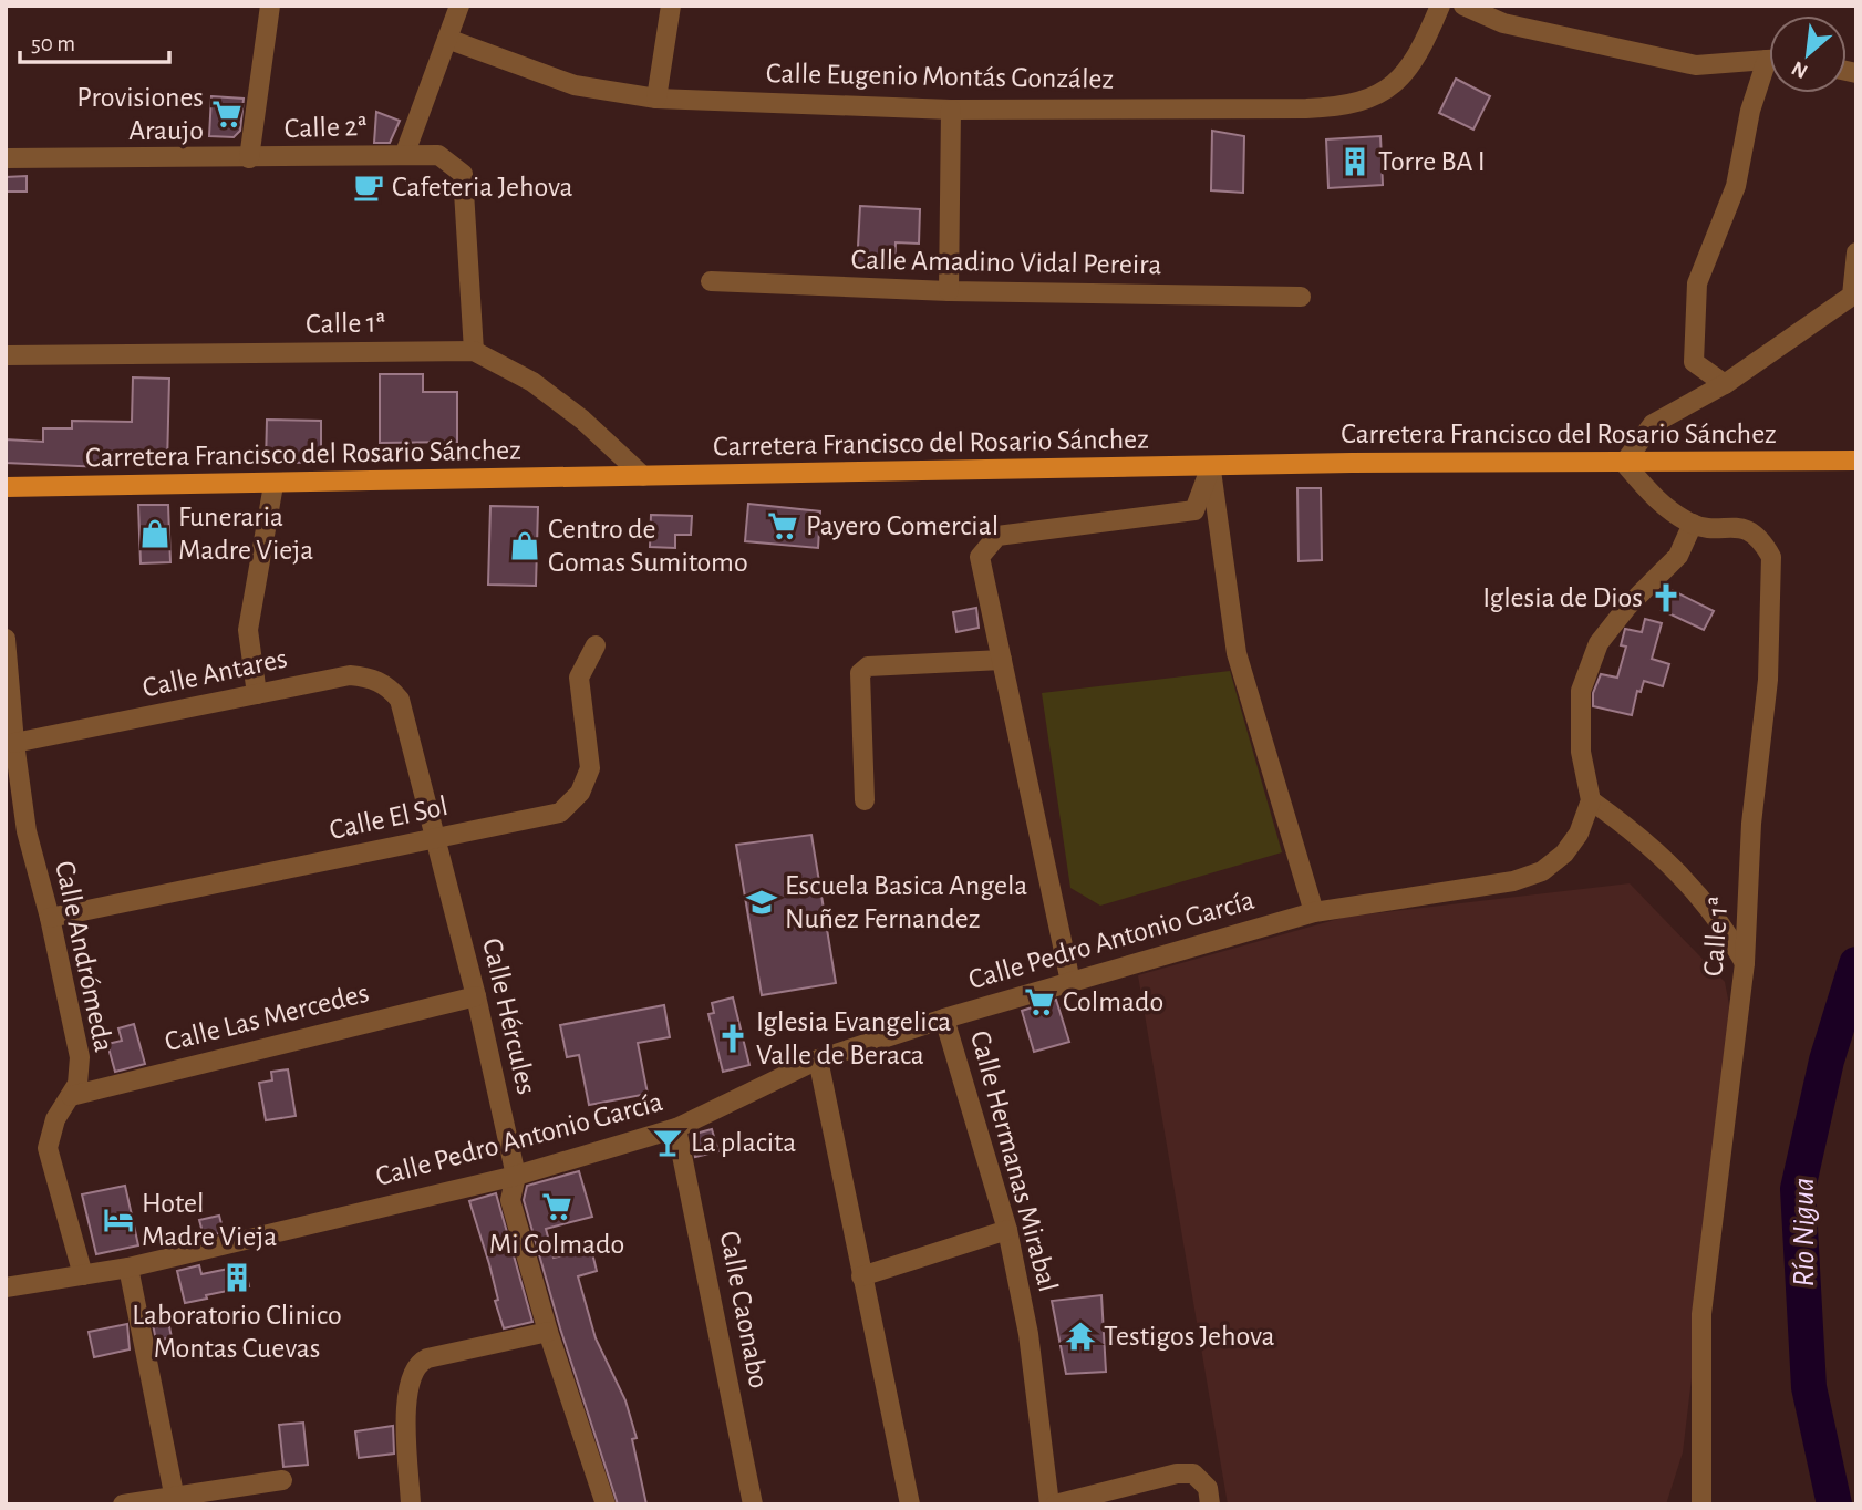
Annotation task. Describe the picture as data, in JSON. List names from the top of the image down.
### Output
{
  "streets": {
    "main road": ["Carretera Francisco del Rosario Sánchez"],
    "street": [
      "Calle Eugenio Montás González",
      "Calle 2ª",
      "Calle Amadino Vidal Pereira",
      "Calle 1ª",
      "Calle Antares",
      "Calle El Sol",
      "Calle Pedro Antonio García",
      "Calle Andrómeda",
      "Calle Hércules",
      "Calle Las Mercedes",
      "Calle Hermanas Mirabal",
      "Calle Caonabo"
    ]
  },
  "crossings": [
    ["Calle 2ª", "Calle 1ª"],
    ["Calle 1ª", "Carretera Francisco del Rosario Sánchez"],
    ["Calle Antares", "Calle Andrómeda"],
    ["Calle Antares", "Calle Hércules"],
    ["Calle El Sol", "Calle Andrómeda"],
    ["Calle El Sol", "Calle Hércules"],
    ["Calle Pedro Antonio García", "Calle Andrómeda"],
    ["Calle Pedro Antonio García", "Calle Hércules"],
    ["Calle Pedro Antonio García", "Calle Hermanas Mirabal"],
    ["Calle Pedro Antonio García", "Calle Caonabo"],
    ["Calle Andrómeda", "Calle Las Mercedes"],
    ["Calle Hércules", "Calle Las Mercedes"]
  ],
  "water": ["Río Nigua"],
  "places": {
    "supermarket": [
      "Provisiones Araujo",
      "Payero Comercial",
      "Colmado",
      "Mi Colmado"
    ],
    "building": ["Torre BA I", "Laboratorio Clinico Montas Cuevas"],
    "cafe": ["Cafeteria Jehova"],
    "shop": ["Funeraria Madre Vieja", "Centro de Gomas Sumitomo"],
    "church": ["Iglesia de Dios", "Iglesia Evangelica Valle de Beraca"],
    "school or university": ["Escuela Basica Angela Nuñez Fernandez"],
    "bar": ["La placita"],
    "hotel": ["Hotel Madre Vieja"],
    "temple": ["Testigos Jehova"]
  },
  "scale_bar": "50 m",
  "north": "bottom left"
}
